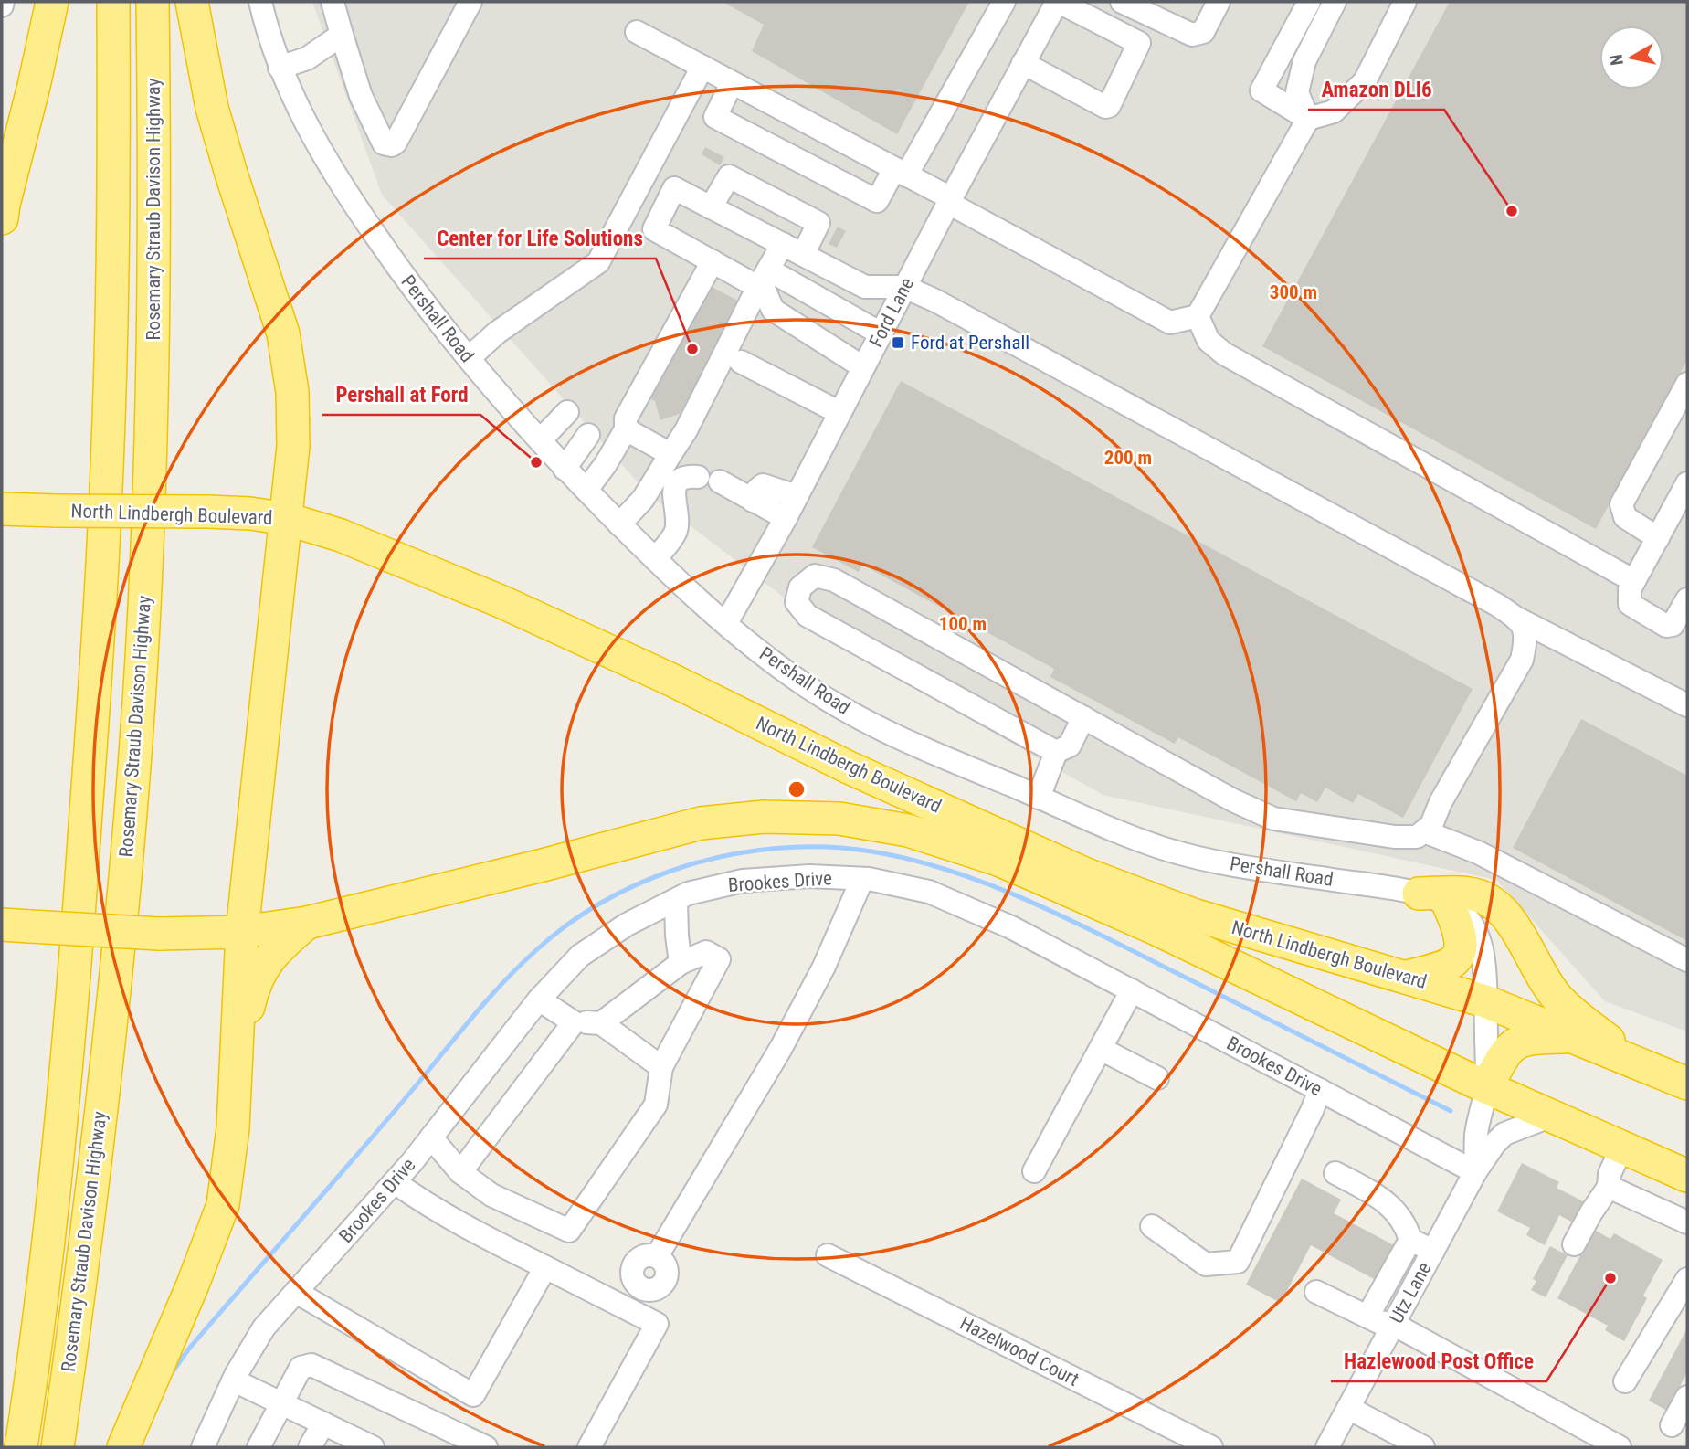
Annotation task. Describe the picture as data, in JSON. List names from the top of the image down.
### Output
{
  "streets": {
    "highway": ["Rosemary Straub Davison Highway", "North Lindbergh Boulevard"],
    "street": [
      "Ford Lane",
      "Pershall Road",
      "Brookes Drive",
      "Utz Lane",
      "Hazelwood Court"
    ]
  },
  "crossings": [
    ["Ford Lane", "Pershall Road"],
    ["Pershall Road", "North Lindbergh Boulevard"],
    ["Pershall Road", "Utz Lane"],
    ["North Lindbergh Boulevard", "Utz Lane"],
    ["Brookes Drive", "Utz Lane"]
  ],
  "places": {
    "other": [
      "Amazon DLI6",
      "Center for Life Solutions",
      "Pershall at Ford",
      "Hazlewood Post Office"
    ],
    "transit": ["Ford at Pershall"]
  },
  "north": "left",
  "rings": ["300 m", "200 m", "100 m"]
}
